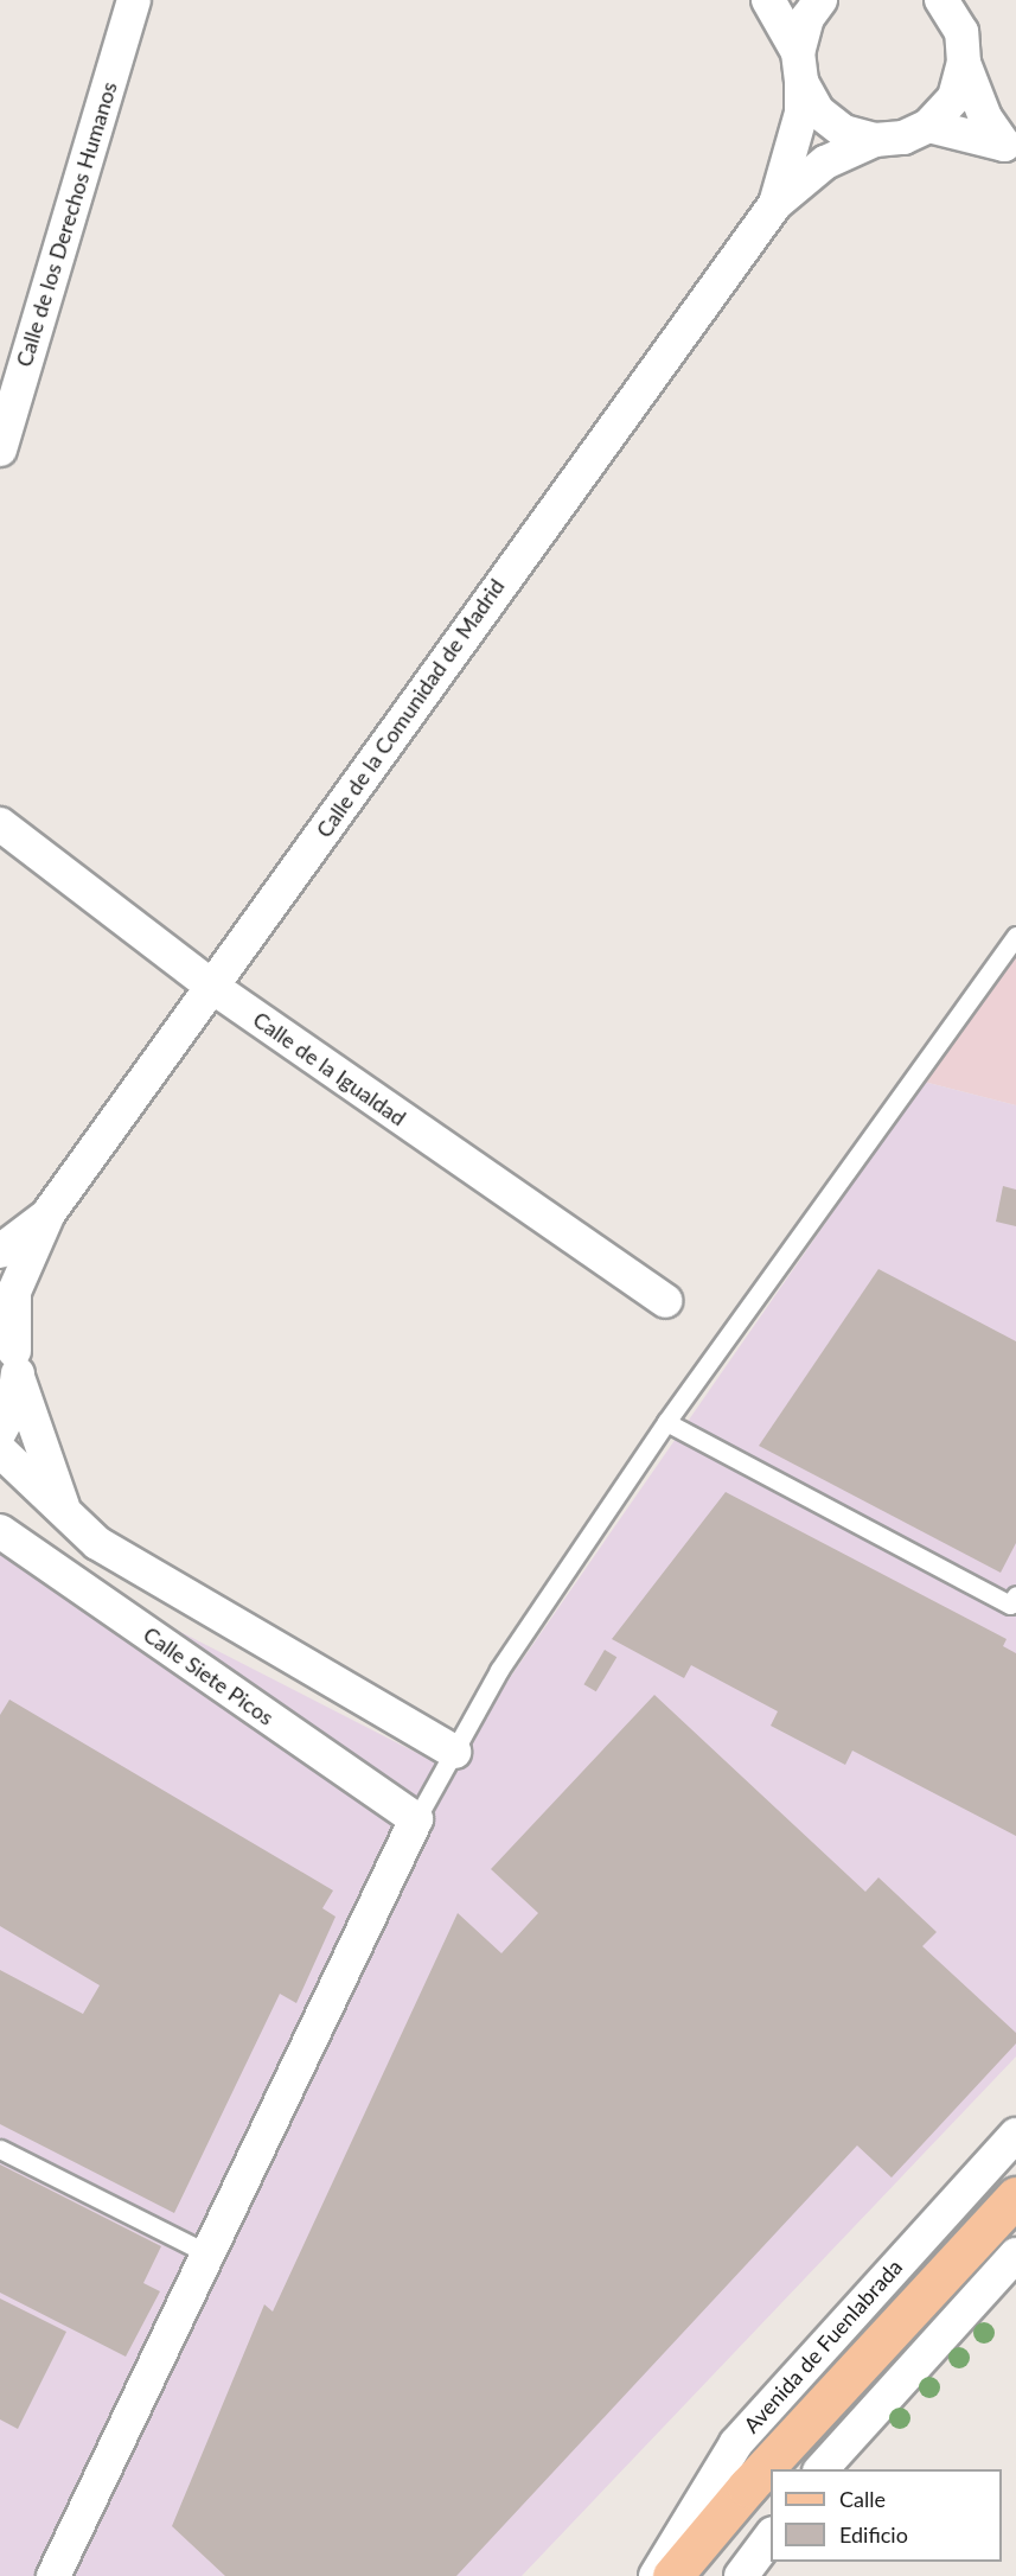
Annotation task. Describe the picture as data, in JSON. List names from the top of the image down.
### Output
{
  "streets": {
    "main road": ["Avenida de Fuenlabrada"],
    "street": [
      "Calle de los Derechos Humanos",
      "Calle de la Comunidad de Madrid",
      "Calle de la Igualdad",
      "Calle Siete Picos"
    ]
  },
  "crossings": [
    ["Calle de la Comunidad de Madrid", "Calle de la Igualdad"]
  ],
  "legend": ["Calle", "Edificio"]
}
